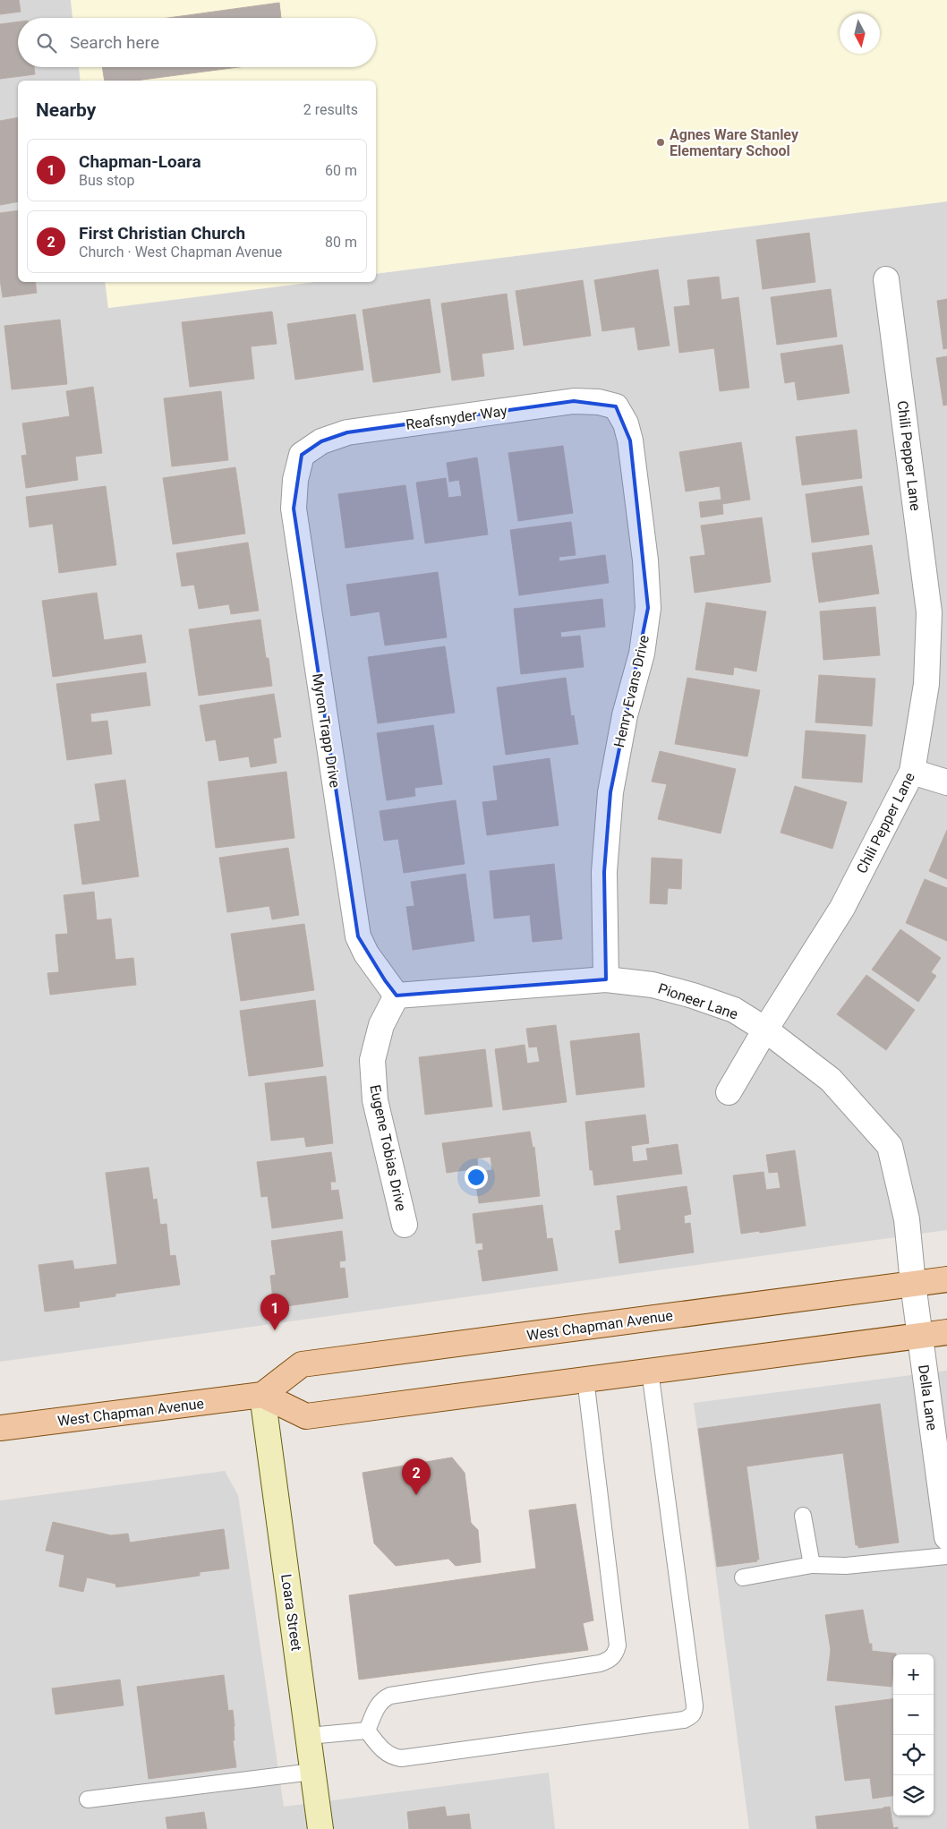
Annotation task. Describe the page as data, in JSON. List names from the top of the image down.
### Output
{
  "streets": {
    "main road": ["West Chapman Avenue"],
    "street": [
      "Reafsnyder Way",
      "Chili Pepper Lane",
      "Henry Evans Drive",
      "Myron Trapp Drive",
      "Pioneer Lane",
      "Eugene Tobias Drive",
      "Della Lane",
      "Loara Street"
    ]
  },
  "crossings": [
    ["Reafsnyder Way", "Henry Evans Drive"],
    ["Reafsnyder Way", "Myron Trapp Drive"],
    ["Chili Pepper Lane", "Pioneer Lane"],
    ["Henry Evans Drive", "Pioneer Lane"],
    ["Myron Trapp Drive", "Pioneer Lane"],
    ["Myron Trapp Drive", "Eugene Tobias Drive"],
    ["Pioneer Lane", "Eugene Tobias Drive"],
    ["Pioneer Lane", "West Chapman Avenue"],
    ["Pioneer Lane", "Della Lane"],
    ["West Chapman Avenue", "Della Lane"],
    ["West Chapman Avenue", "Loara Street"]
  ],
  "places": ["Agnes Ware Stanley Elementary School"],
  "north": "bottom",
  "page": {
    "search": "Search here",
    "heading": ["Nearby", "2 results"],
    "list": [
      {
        "mark": "1",
        "name": "Chapman-Loara",
        "note": "Bus stop",
        "value": "60 m"
      },
      {
        "mark": "2",
        "name": "First Christian Church",
        "note": "Church · West Chapman Avenue",
        "value": "80 m"
      }
    ],
    "pins": ["1", "2"],
    "map_buttons": ["+", "−"]
  }
}
